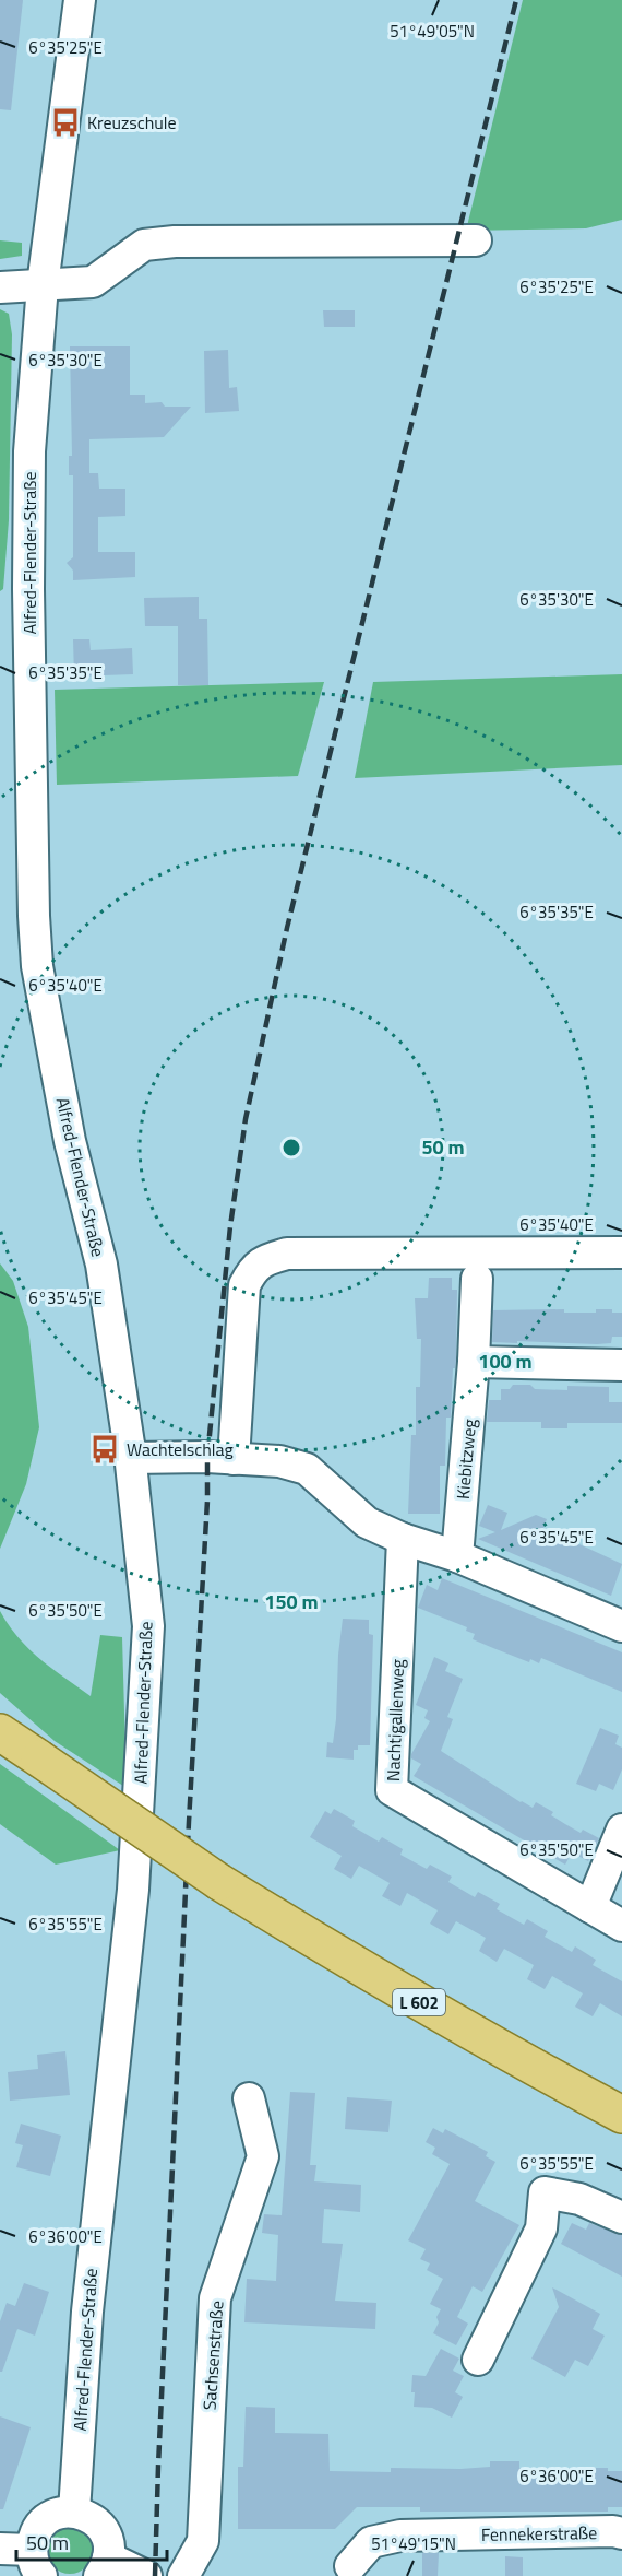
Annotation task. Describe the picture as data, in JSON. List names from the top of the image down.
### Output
{
  "streets": {
    "main road": ["L 602"],
    "street": [
      "Alfred-Flender-Straße",
      "Kiebitzweg",
      "Nachtigallenweg",
      "Sachsenstraße",
      "Fennekerstraße"
    ]
  },
  "places": {
    "bus stop": ["Kreuzschule", "Wachtelschlag"]
  },
  "scale_bar": "50 m",
  "coordinates": [
    "51°49'05\"N",
    "6°35'25\"E",
    "6°35'30\"E",
    "6°35'35\"E",
    "6°35'40\"E",
    "6°35'45\"E",
    "6°35'50\"E",
    "6°35'55\"E",
    "6°36'00\"E",
    "51°49'15\"N"
  ],
  "rings": ["50 m", "100 m", "150 m"]
}
